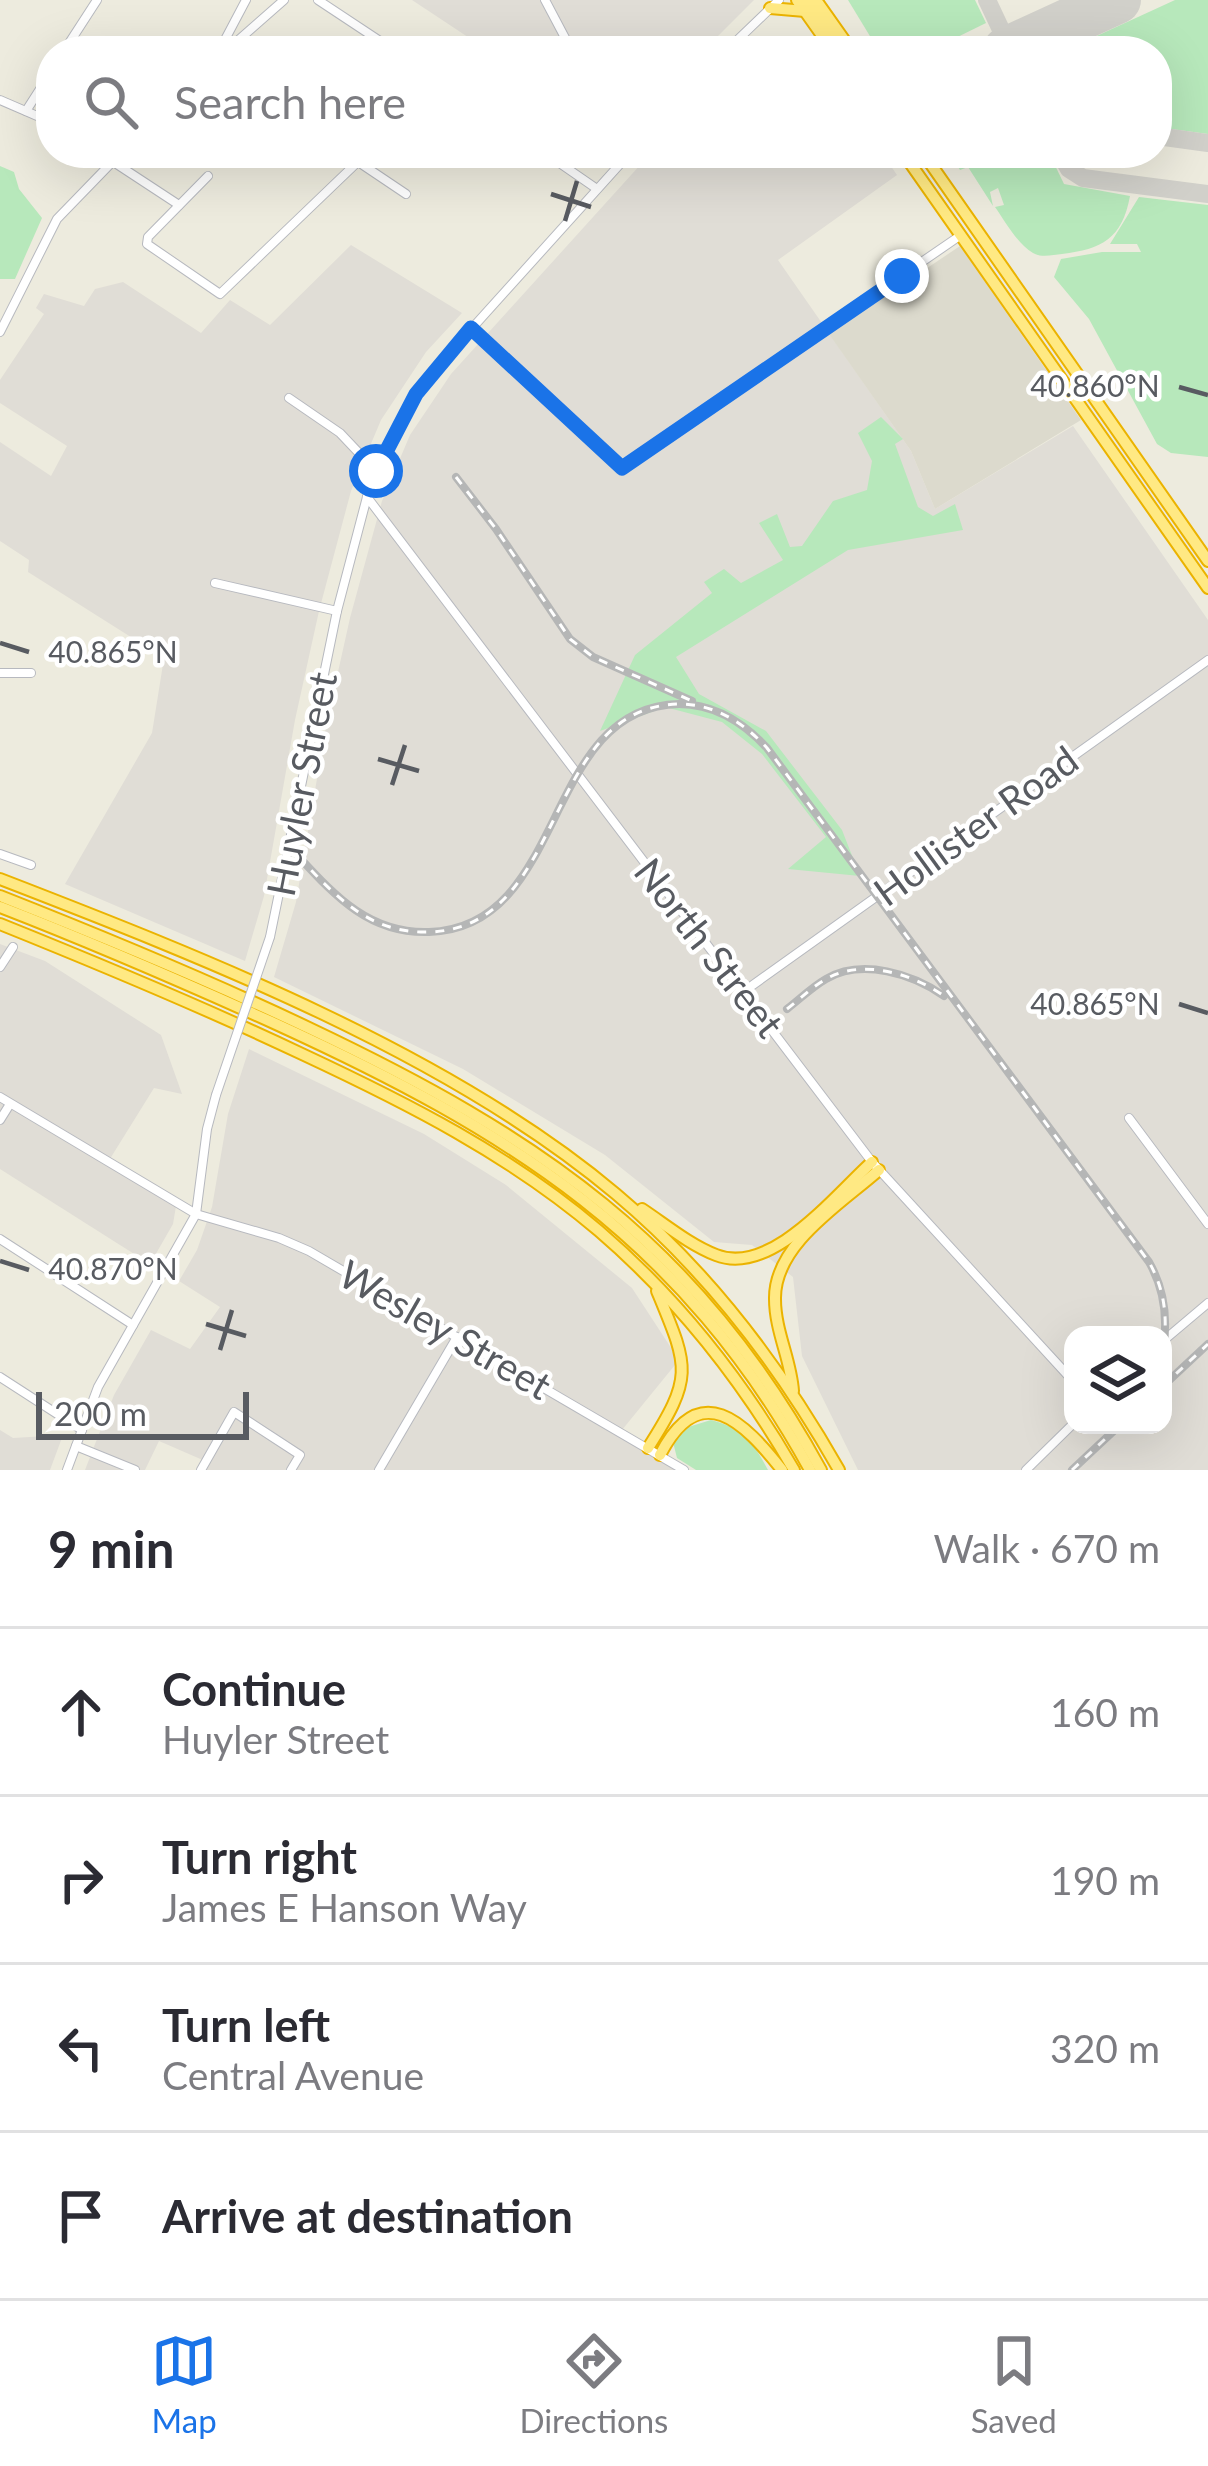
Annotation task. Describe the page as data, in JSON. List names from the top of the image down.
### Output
{
  "streets": {
    "street": [
      "Huyler Street",
      "Hollister Road",
      "North Street",
      "Wesley Street"
    ]
  },
  "crossings": [
    ["Huyler Street", "North Street"],
    ["Huyler Street", "Wesley Street"],
    ["Hollister Road", "North Street"]
  ],
  "scale_bar": "200 m",
  "page": {
    "search": "Search here",
    "scale": "200 m",
    "heading": ["9 min", "Walk · 670 m"],
    "list": [
      ["Continue", "Huyler Street", "160 m"],
      ["Turn right", "James E Hanson Way", "190 m"],
      ["Turn left", "Central Avenue", "320 m"],
      "Arrive at destination"
    ],
    "nav": ["Map", "Directions", "Saved"]
  },
  "coordinates": ["40.860°N", "40.865°N", "40.870°N"]
}
